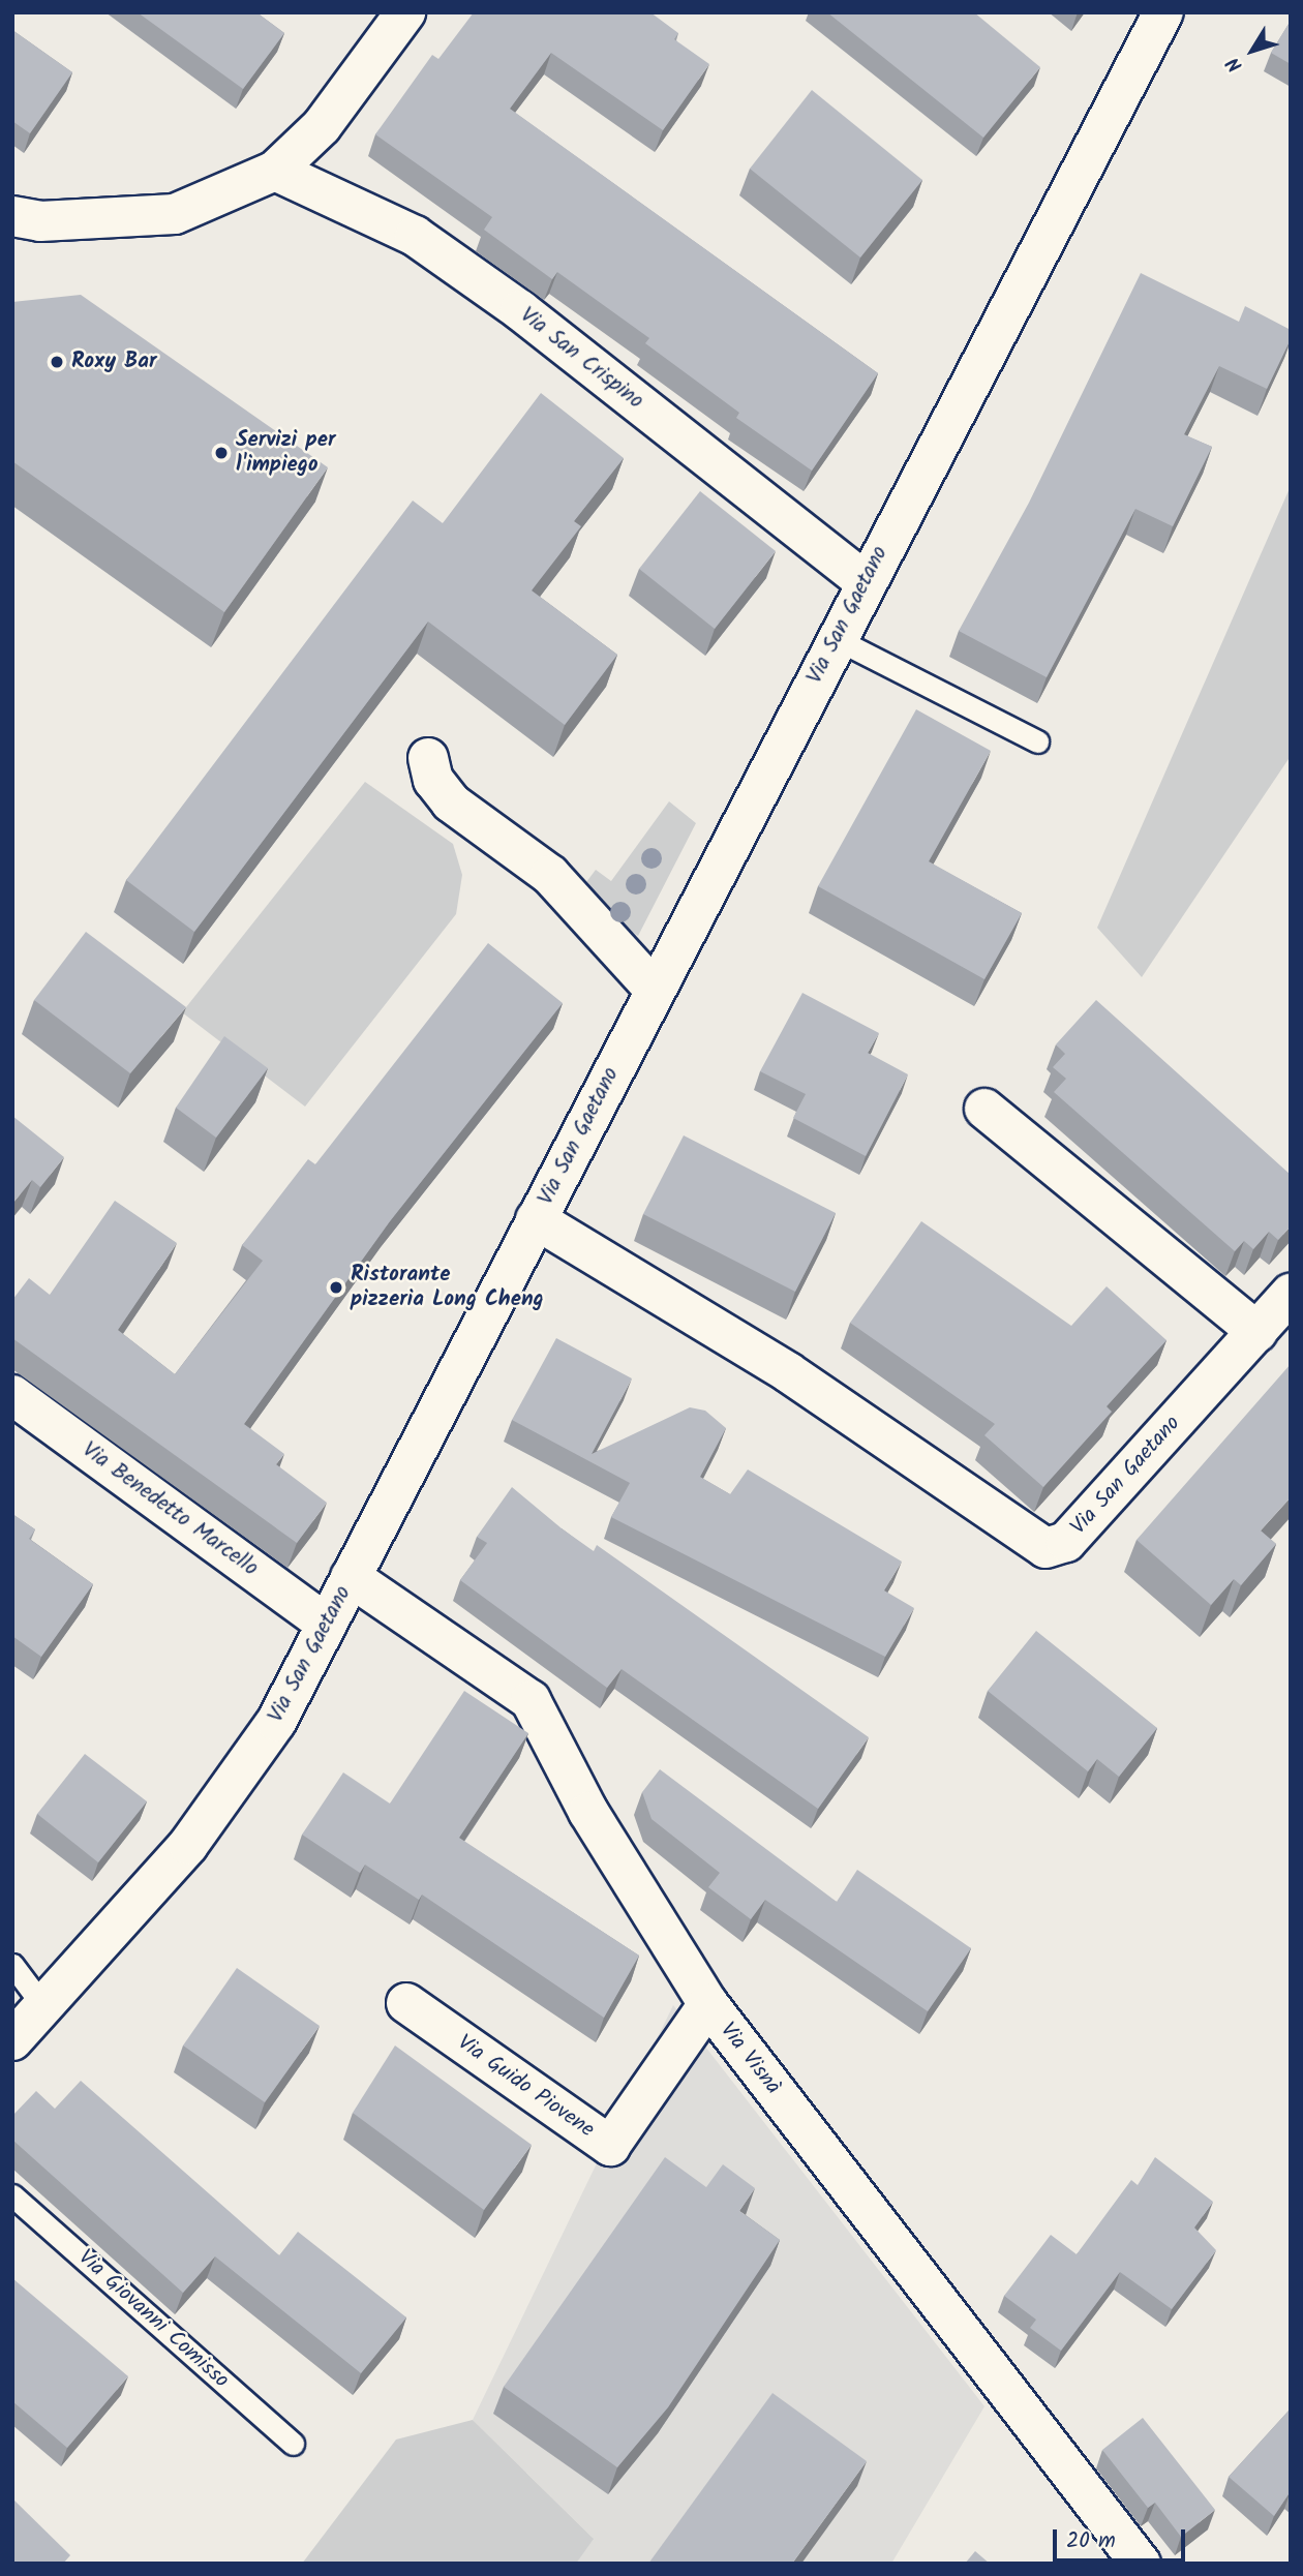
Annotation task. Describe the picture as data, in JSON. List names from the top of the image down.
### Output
{
  "streets": {
    "street": [
      "Via San Crispino",
      "Via San Gaetano",
      "Via Benedetto Marcello",
      "Via Visnà",
      "Via Guido Piovene"
    ],
    "lane": ["Via Giovanni Comisso"]
  },
  "crossings": [
    ["Via San Crispino", "Via San Gaetano"],
    ["Via San Gaetano", "Via Benedetto Marcello"],
    ["Via San Gaetano", "Via Visnà"],
    ["Via Visnà", "Via Guido Piovene"]
  ],
  "places": ["Roxy Bar", "Servizi per l'impiego", "Ristorante pizzeria Long Cheng"],
  "scale_bar": "20 m",
  "north": "bottom left"
}
